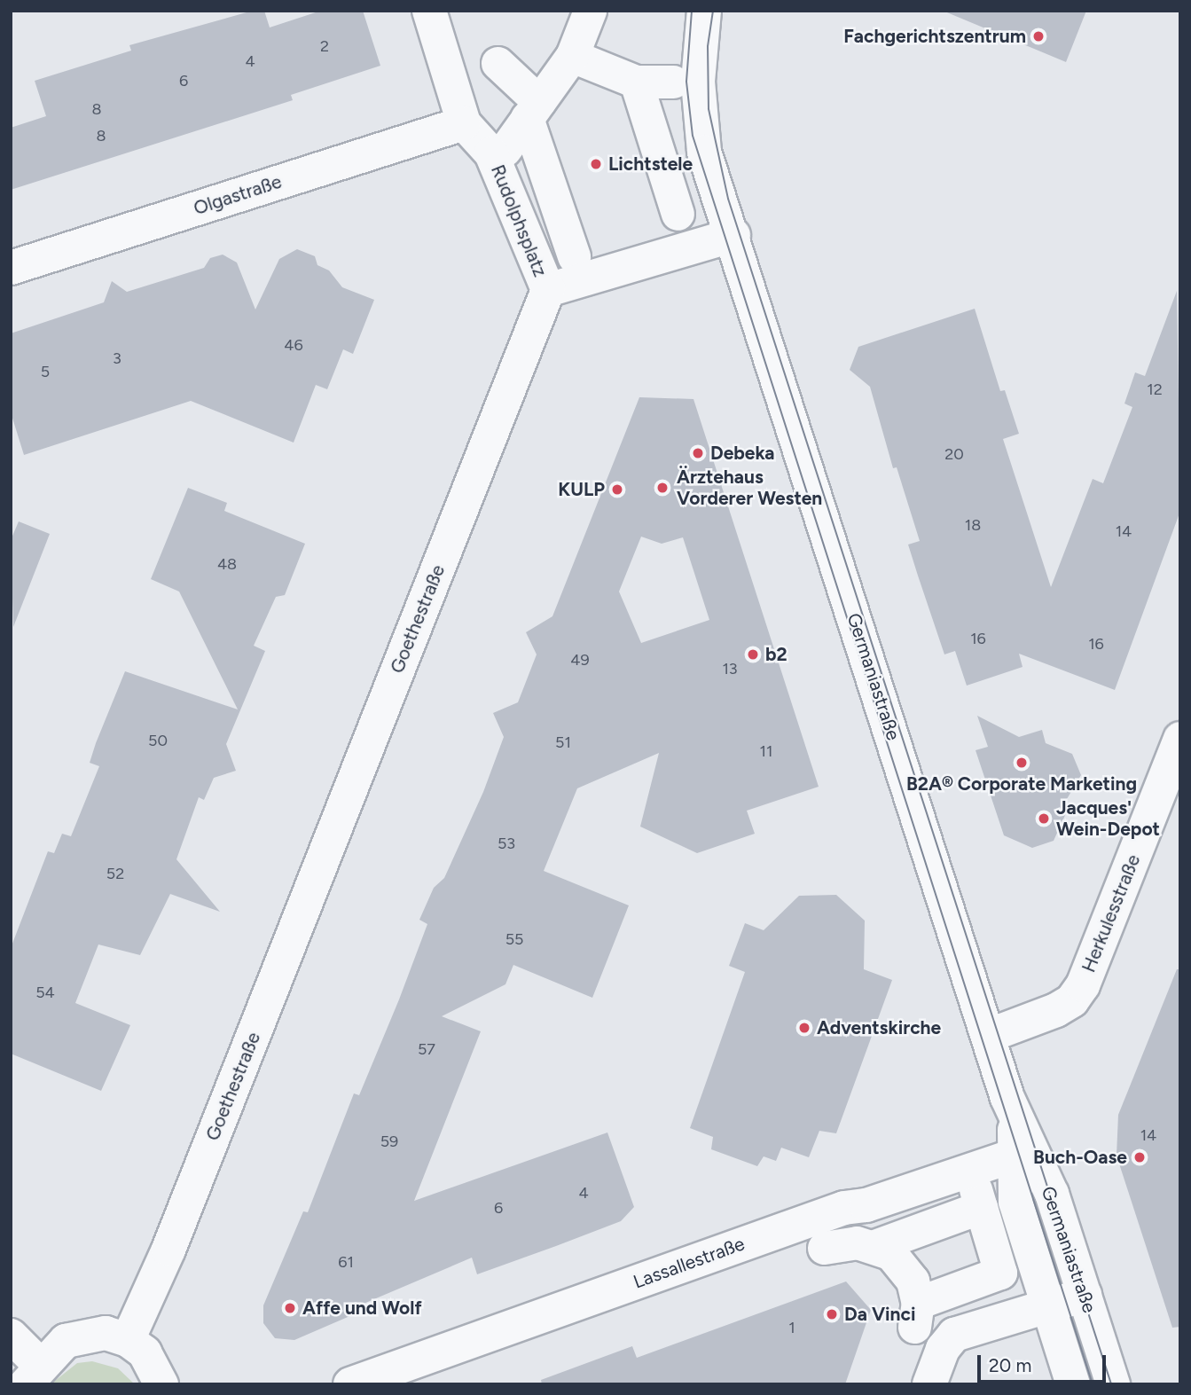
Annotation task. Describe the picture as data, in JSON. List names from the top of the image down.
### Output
{
  "streets": {
    "street": [
      "Olgastraße",
      "Rudolphsplatz",
      "Goethestraße",
      "Germaniastraße",
      "Herkulesstraße",
      "Lassallestraße"
    ]
  },
  "crossings": [
    ["Olgastraße", "Rudolphsplatz"],
    ["Rudolphsplatz", "Goethestraße"],
    ["Germaniastraße", "Herkulesstraße"],
    ["Germaniastraße", "Lassallestraße"]
  ],
  "places": [
    "Fachgerichtszentrum",
    "Lichtstele",
    "Debeka",
    "Ärztehaus Vorderer Westen",
    "KULP",
    "b2",
    "B2A® Corporate Marketing",
    "Jacques' Wein-Depot",
    "Adventskirche",
    "Buch-Oase",
    "Affe und Wolf",
    "Da Vinci"
  ],
  "house_numbers": [
    "2",
    "4",
    "6",
    "8",
    "8",
    "46",
    "3",
    "5",
    "12",
    "20",
    "18",
    "14",
    "48",
    "16",
    "16",
    "49",
    "13",
    "50",
    "51",
    "11",
    "53",
    "52",
    "55",
    "54",
    "57",
    "14",
    "59",
    "4",
    "6",
    "61",
    "1"
  ],
  "scale_bar": "20 m"
}
